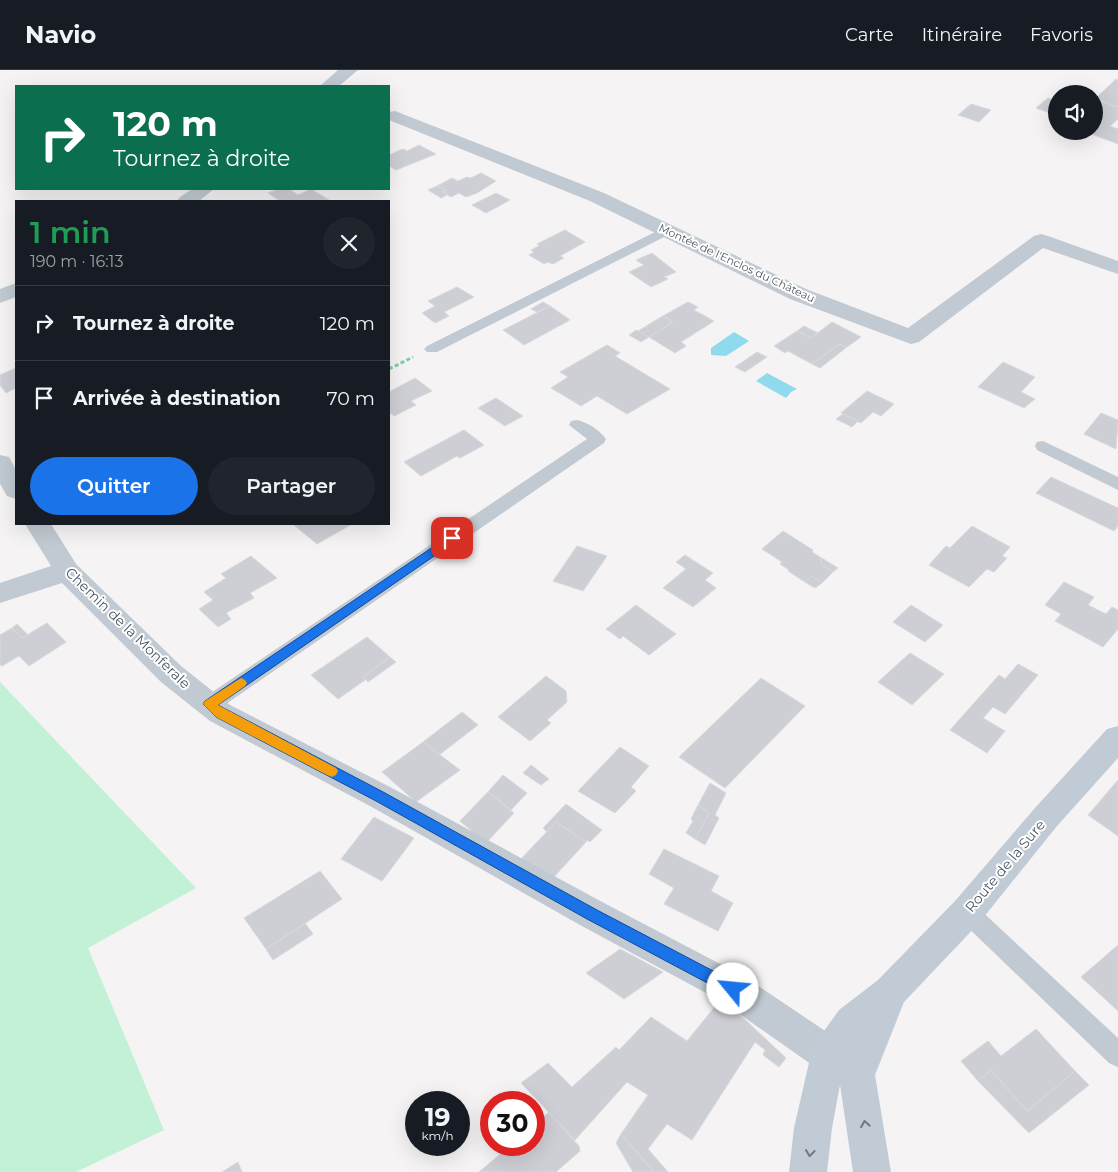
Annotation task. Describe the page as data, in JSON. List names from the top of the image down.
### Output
{
  "streets": {
    "main road": ["Route de la Sure"],
    "street": ["Montée de l'Enclos du Château", "Chemin de la Monferale"]
  },
  "crossings": [
    ["Chemin de la Monferale", "Route de la Sure"]
  ],
  "page": {
    "header": "Navio",
    "nav": ["Carte", "Itinéraire", "Favoris"],
    "turn": ["120 m", "Tournez à droite"],
    "heading": ["1 min", "190 m · 16:13"],
    "list": [
      {
        "name": "Tournez à droite",
        "value": "120 m"
      },
      {
        "name": "Arrivée à destination",
        "value": "70 m"
      }
    ],
    "buttons": ["Quitter", "Partager"],
    "speed": "19 km/h",
    "limit": "30"
  }
}
